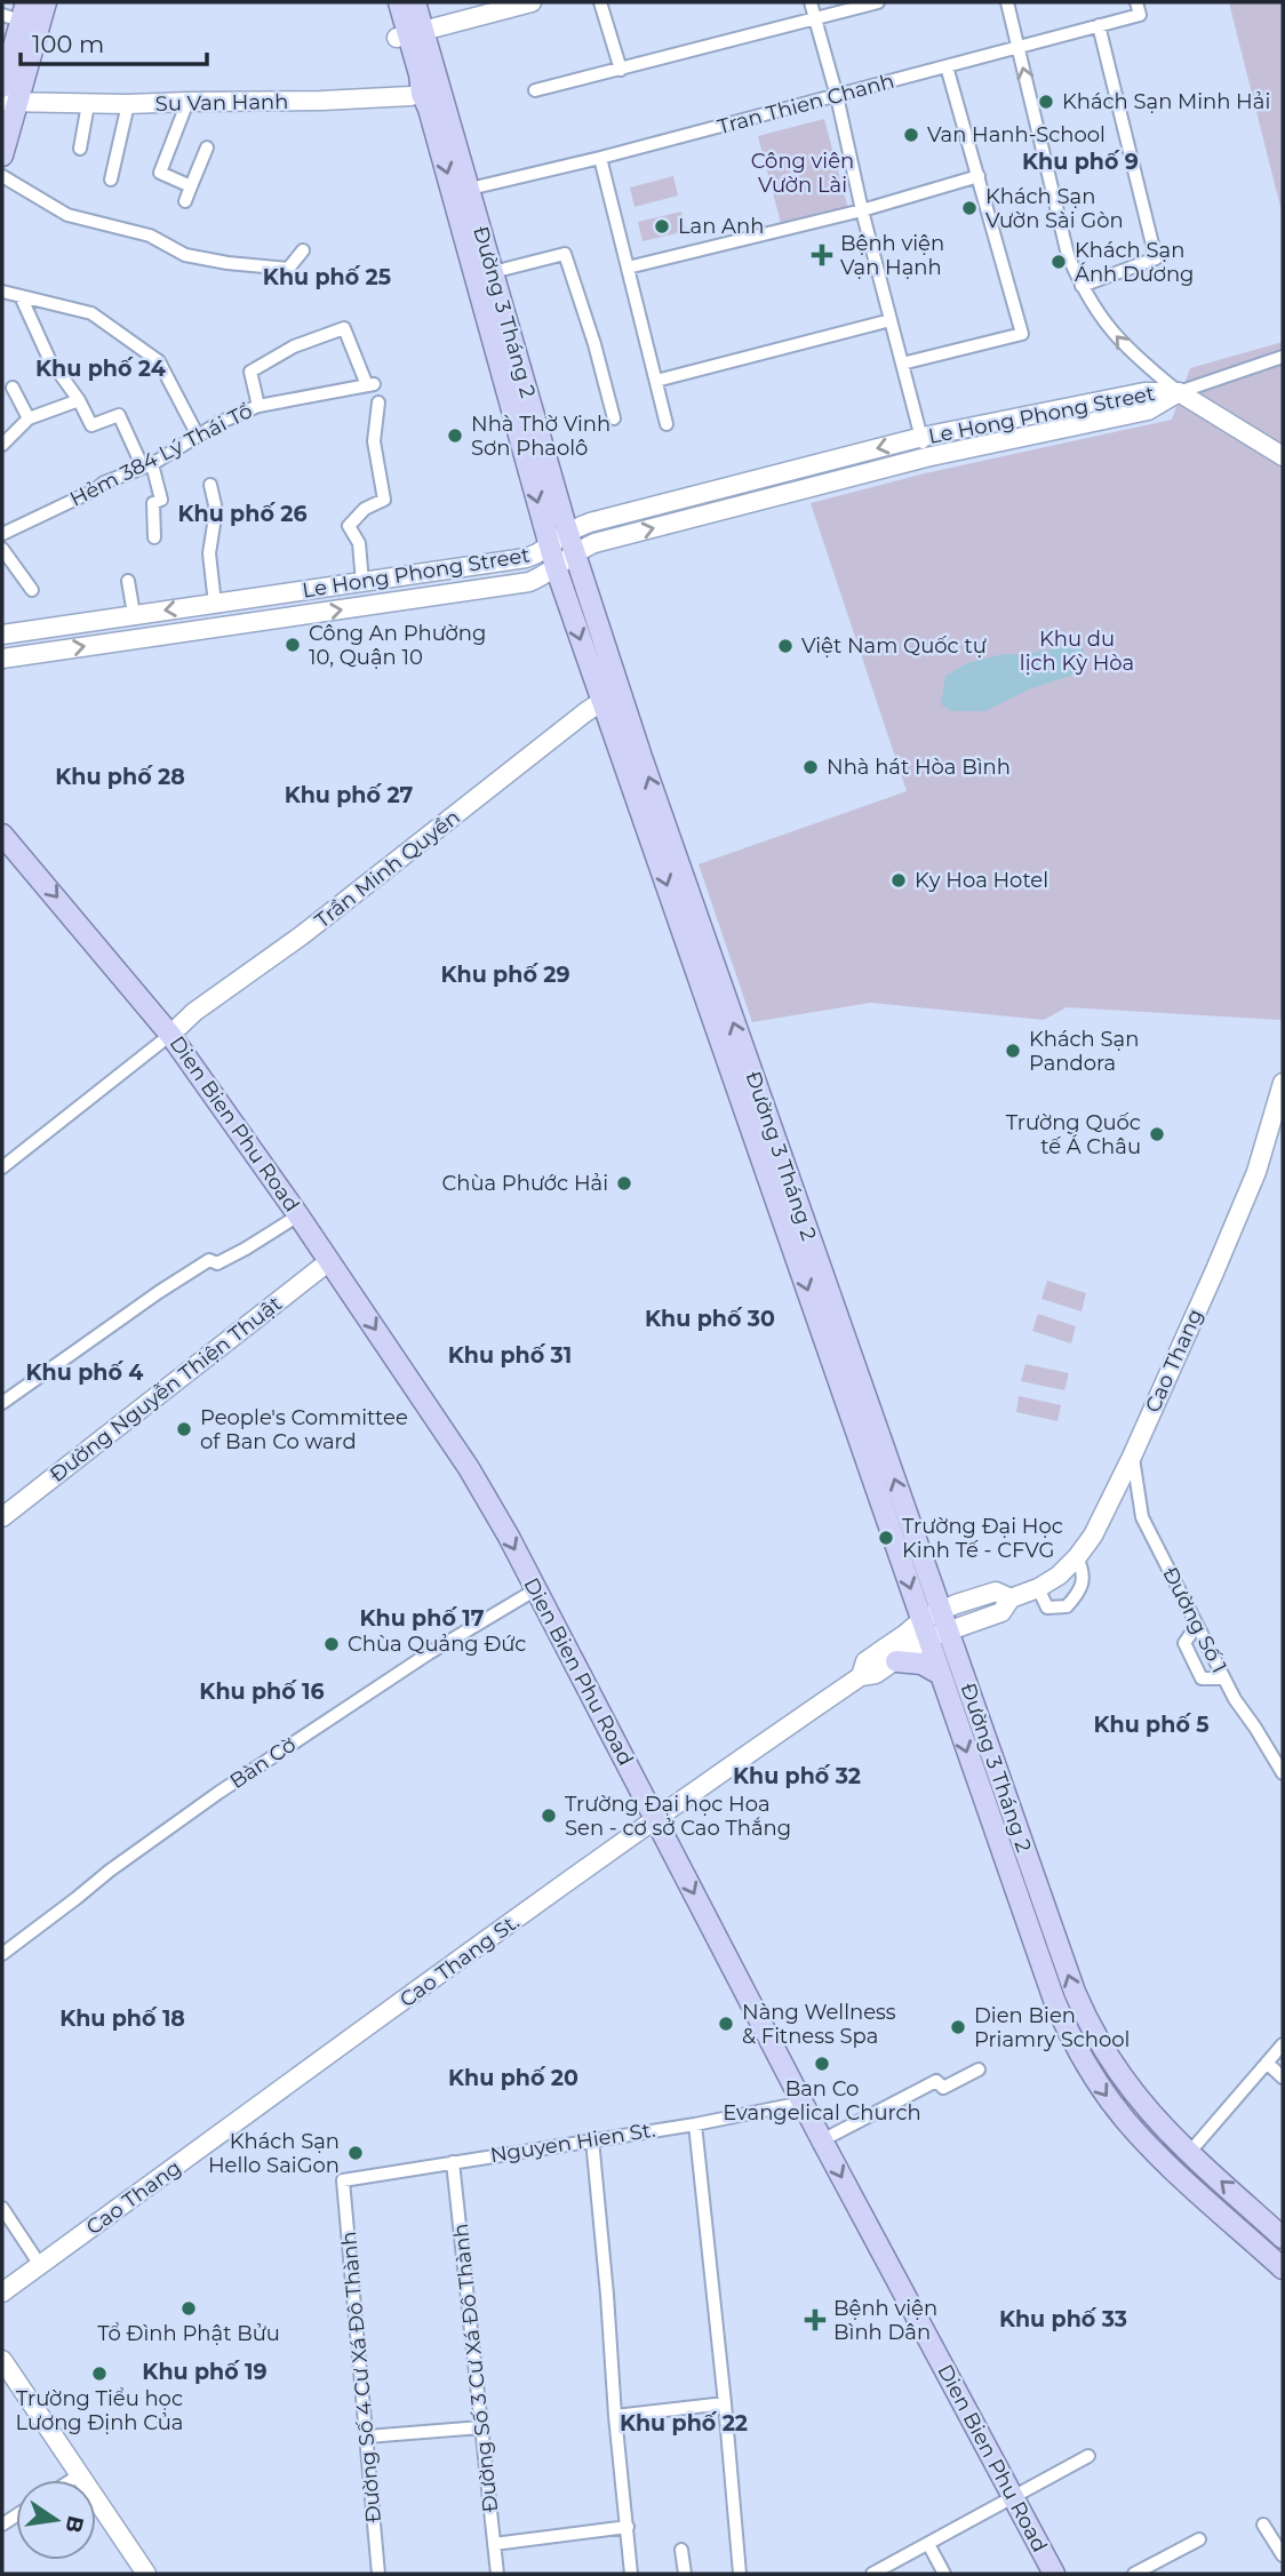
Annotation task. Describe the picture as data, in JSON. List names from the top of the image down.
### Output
{
  "streets": {
    "main road": ["Đường 3 Tháng 2", "Dien Bien Phu Road"],
    "street": [
      "Su Van Hanh",
      "Tran Thien Chanh",
      "Le Hong Phong Street",
      "Hẻm 384 Lý Thái Tổ",
      "Trần Minh Quyền",
      "Cao Thang",
      "Đường Nguyễn Thiện Thuật",
      "Đường Số 1",
      "Bàn Cờ",
      "Cao Thang St.",
      "Nguyen Hien St.",
      "Ðường Số 3 Cư Xá Đô Thành",
      "Ðường Số 4 Cư Xá Đô Thành"
    ]
  },
  "crossings": [
    ["Su Van Hanh", "Đường 3 Tháng 2"],
    ["Tran Thien Chanh", "Đường 3 Tháng 2"],
    ["Đường 3 Tháng 2", "Le Hong Phong Street"],
    ["Đường 3 Tháng 2", "Trần Minh Quyền"],
    ["Đường 3 Tháng 2", "Cao Thang"],
    ["Trần Minh Quyền", "Dien Bien Phu Road"],
    ["Dien Bien Phu Road", "Cao Thang"],
    ["Dien Bien Phu Road", "Đường Nguyễn Thiện Thuật"],
    ["Dien Bien Phu Road", "Bàn Cờ"],
    ["Dien Bien Phu Road", "Cao Thang St."],
    ["Dien Bien Phu Road", "Nguyen Hien St."],
    ["Cao Thang", "Đường Số 1"],
    ["Cao Thang", "Cao Thang St."],
    ["Nguyen Hien St.", "Ðường Số 3 Cư Xá Đô Thành"],
    ["Nguyen Hien St.", "Ðường Số 4 Cư Xá Đô Thành"]
  ],
  "one_way": ["Dien Bien Phu Road"],
  "districts": [
    "Khu phố 9",
    "Khu phố 25",
    "Khu phố 24",
    "Khu phố 26",
    "Khu phố 28",
    "Khu phố 27",
    "Khu phố 29",
    "Khu phố 30",
    "Khu phố 31",
    "Khu phố 4",
    "Khu phố 17",
    "Khu phố 16",
    "Khu phố 5",
    "Khu phố 32",
    "Khu phố 18",
    "Khu phố 20",
    "Khu phố 33",
    "Khu phố 19",
    "Khu phố 22"
  ],
  "parks": ["Công viên Vườn Lài", "Khu du lịch Kỳ Hòa"],
  "places": {
    "other": [
      "Khách Sạn Minh Hải",
      "Van Hanh-School",
      "Khách Sạn Vườn Sài Gòn",
      "Lan Anh",
      "Khách Sạn Ánh Dương",
      "Nhà Thờ Vinh Sơn Phaolô",
      "Công An Phường 10, Quận 10",
      "Việt Nam Quốc tự",
      "Nhà hát Hòa Bình",
      "Ky Hoa Hotel",
      "Khách Sạn Pandora",
      "Trường Quốc tế Á Châu",
      "Chùa Phước Hải",
      "People's Committee of Ban Co ward",
      "Trường Đại Học Kinh Tế - CFVG",
      "Chùa Quảng Đức",
      "Trường Đại học Hoa Sen - cơ sở Cao Thắng",
      "Nàng Wellness & Fitness Spa",
      "Dien Bien Priamry School",
      "Ban Co Evangelical Church",
      "Khách Sạn Hello SaiGon",
      "Tổ Đình Phật Bửu",
      "Trường Tiểu học Lương Định Của"
    ],
    "health": ["Bệnh viện Vạn Hạnh", "Bệnh viện Bình Dân"]
  },
  "scale_bar": "100 m",
  "north": "right"
}
